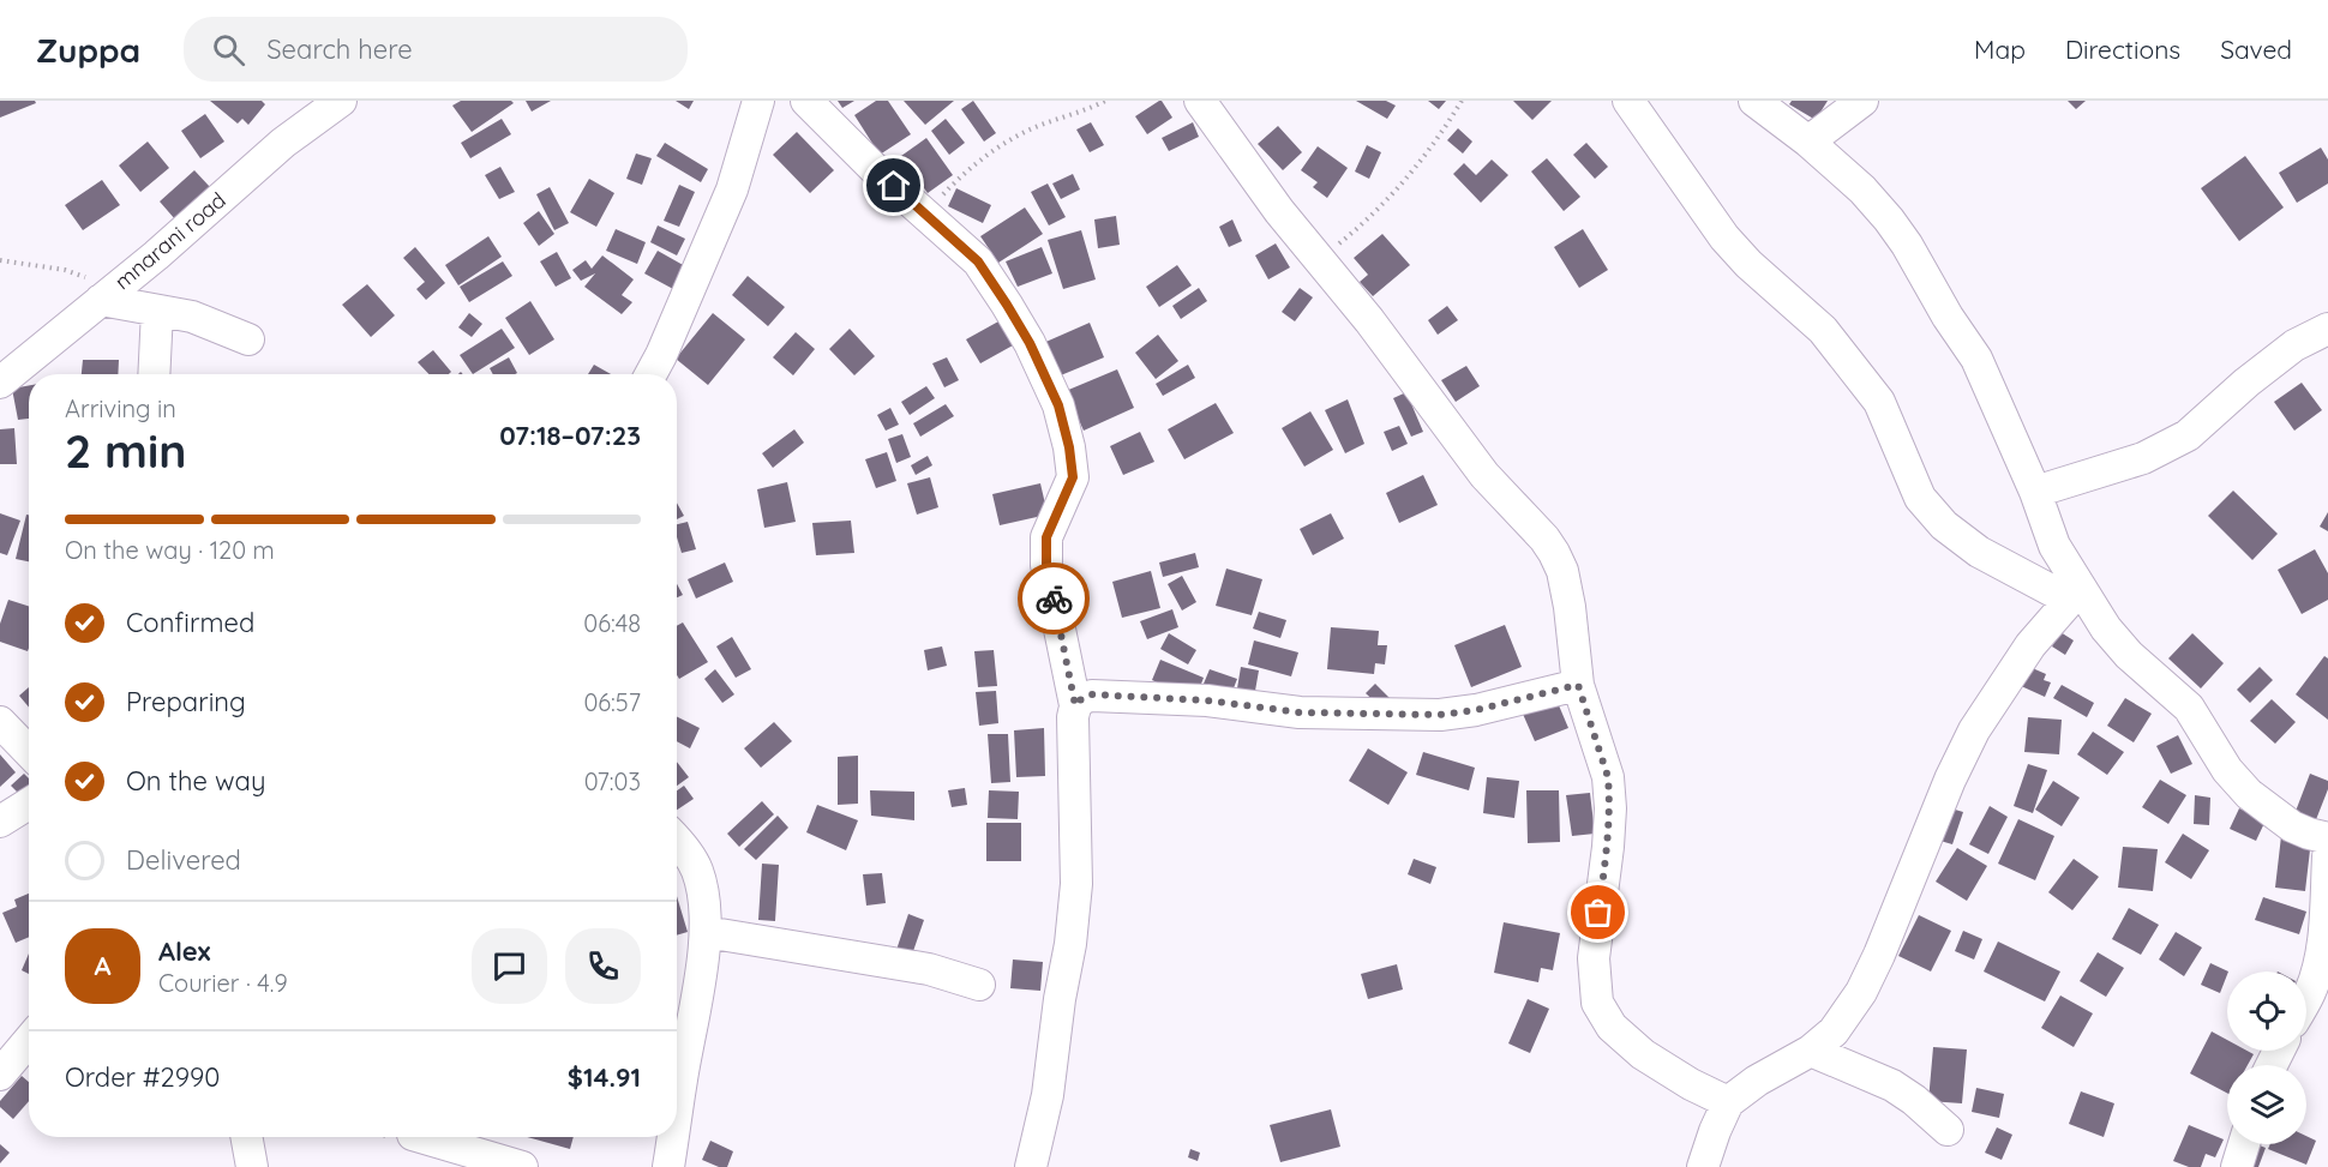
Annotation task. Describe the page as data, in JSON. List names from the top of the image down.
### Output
{
  "streets": {
    "street": ["mnarani road"]
  },
  "page": {
    "header": "Zuppa",
    "search": "Search here",
    "nav": ["Map", "Directions", "Saved"],
    "heading": ["2 min", "Arriving in", "07:18–07:23"],
    "panel": [
      "Alex",
      "Courier · 4.9",
      "Order #2990",
      "$14.91"
    ],
    "bar": "On the way · 120 m",
    "list": [
      ["Confirmed", "06:48"],
      ["Preparing", "06:57"],
      ["On the way", "07:03"],
      "Delivered"
    ],
    "round": "A"
  }
}
